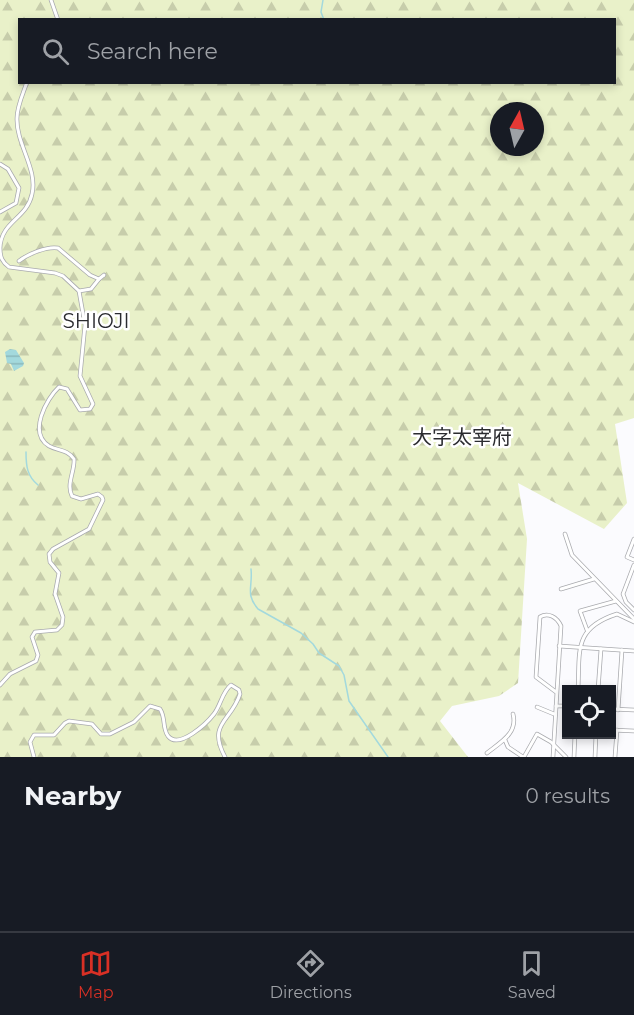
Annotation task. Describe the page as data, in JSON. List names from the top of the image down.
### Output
{
  "districts": ["SHIOJI", "大字太宰府"],
  "north": "top",
  "page": {
    "search": "Search here",
    "heading": ["Nearby", "0 results"],
    "nav": ["Map", "Directions", "Saved"]
  }
}
